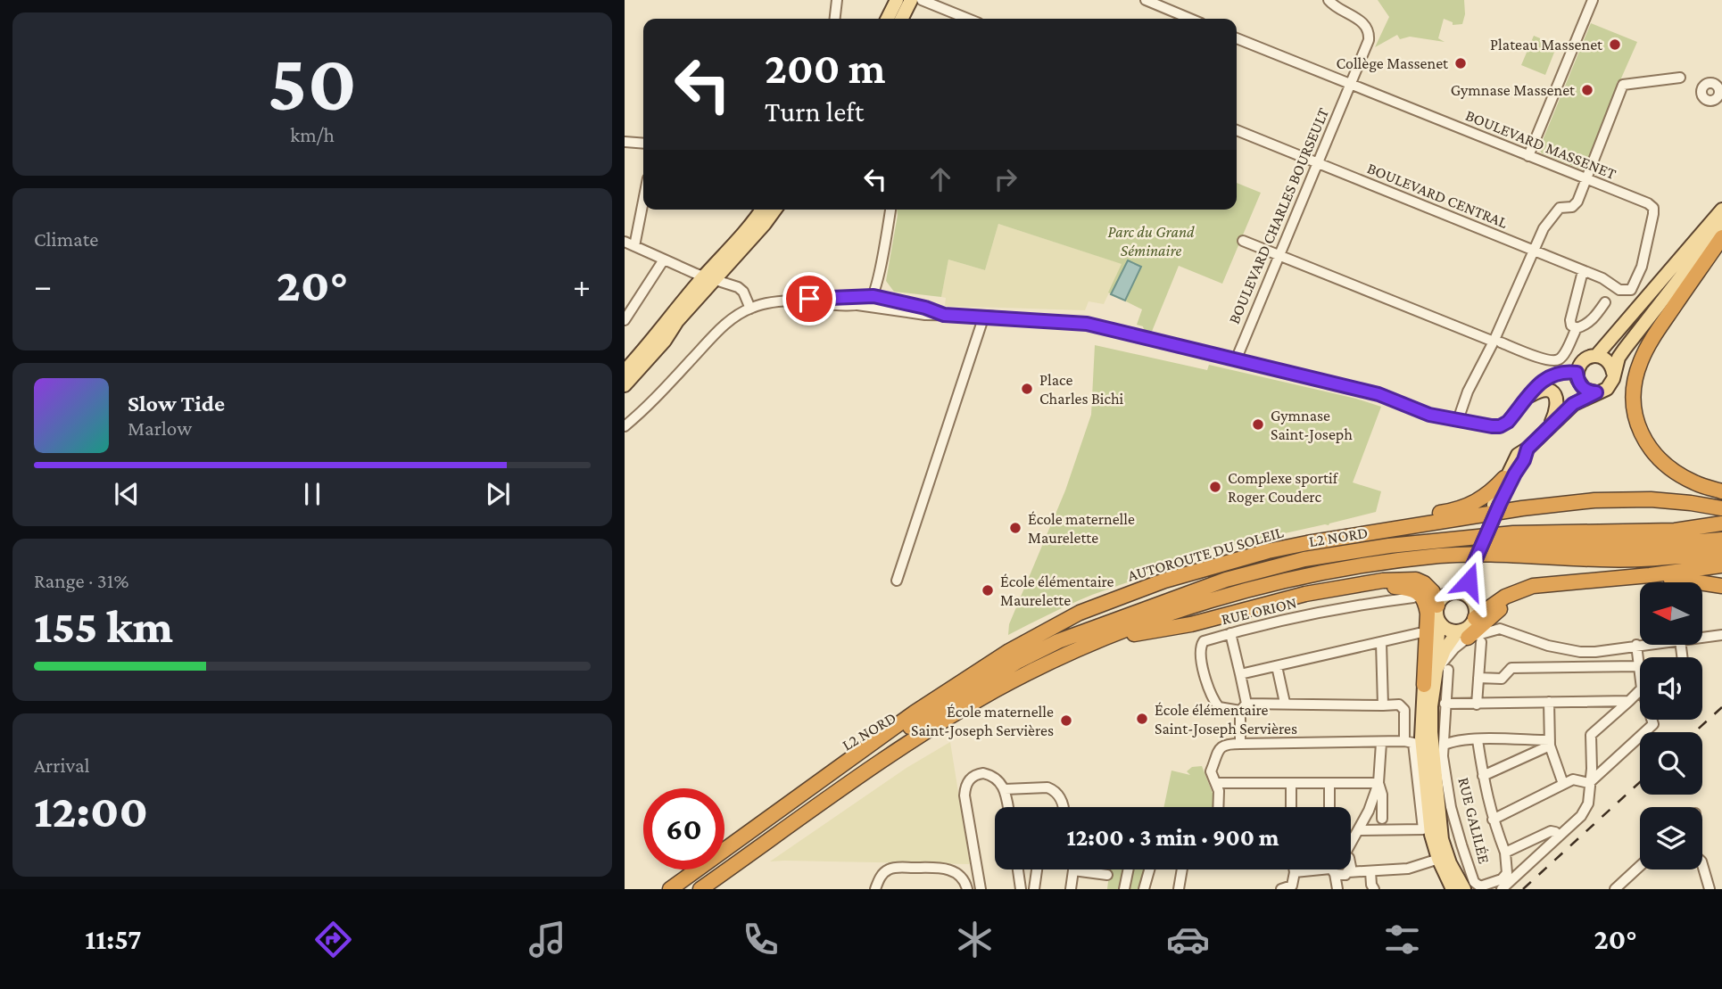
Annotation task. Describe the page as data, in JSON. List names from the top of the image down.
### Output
{
  "streets": {
    "highway": ["L2 NORD", "AUTOROUTE DU SOLEIL"],
    "street": [
      "BOULEVARD MASSENET",
      "BOULEVARD CENTRAL",
      "BOULEVARD CHARLES BOURSEULT",
      "RUE ORION",
      "RUE GALILÉE"
    ]
  },
  "crossings": [
    ["BOULEVARD MASSENET", "BOULEVARD CENTRAL"],
    ["BOULEVARD MASSENET", "BOULEVARD CHARLES BOURSEULT"],
    ["BOULEVARD CENTRAL", "BOULEVARD CHARLES BOURSEULT"],
    ["L2 NORD", "AUTOROUTE DU SOLEIL"]
  ],
  "parks": ["Parc du Grand Séminaire"],
  "places": [
    "Plateau Massenet",
    "Collège Massenet",
    "Gymnase Massenet",
    "Place Charles Bichi",
    "Gymnase Saint-Joseph",
    "Complexe sportif Roger Couderc",
    "École maternelle Maurelette",
    "École élémentaire Maurelette",
    "École élémentaire Saint-Joseph Servières",
    "École maternelle Saint-Joseph Servières"
  ],
  "north": "left",
  "page": {
    "tile": [
      ["50", "km/h"],
      "Climate",
      ["Range · 31%", "155 km"],
      ["Arrival", "12:00"]
    ],
    "turn": ["200 m", "Turn left"],
    "heat": ["−", "20°", "+"],
    "song": ["Slow Tide", "Marlow"],
    "limit": "60",
    "trip": "12:00 · 3 min · 900 m",
    "tabs": ["11:57", "20°"]
  }
}
